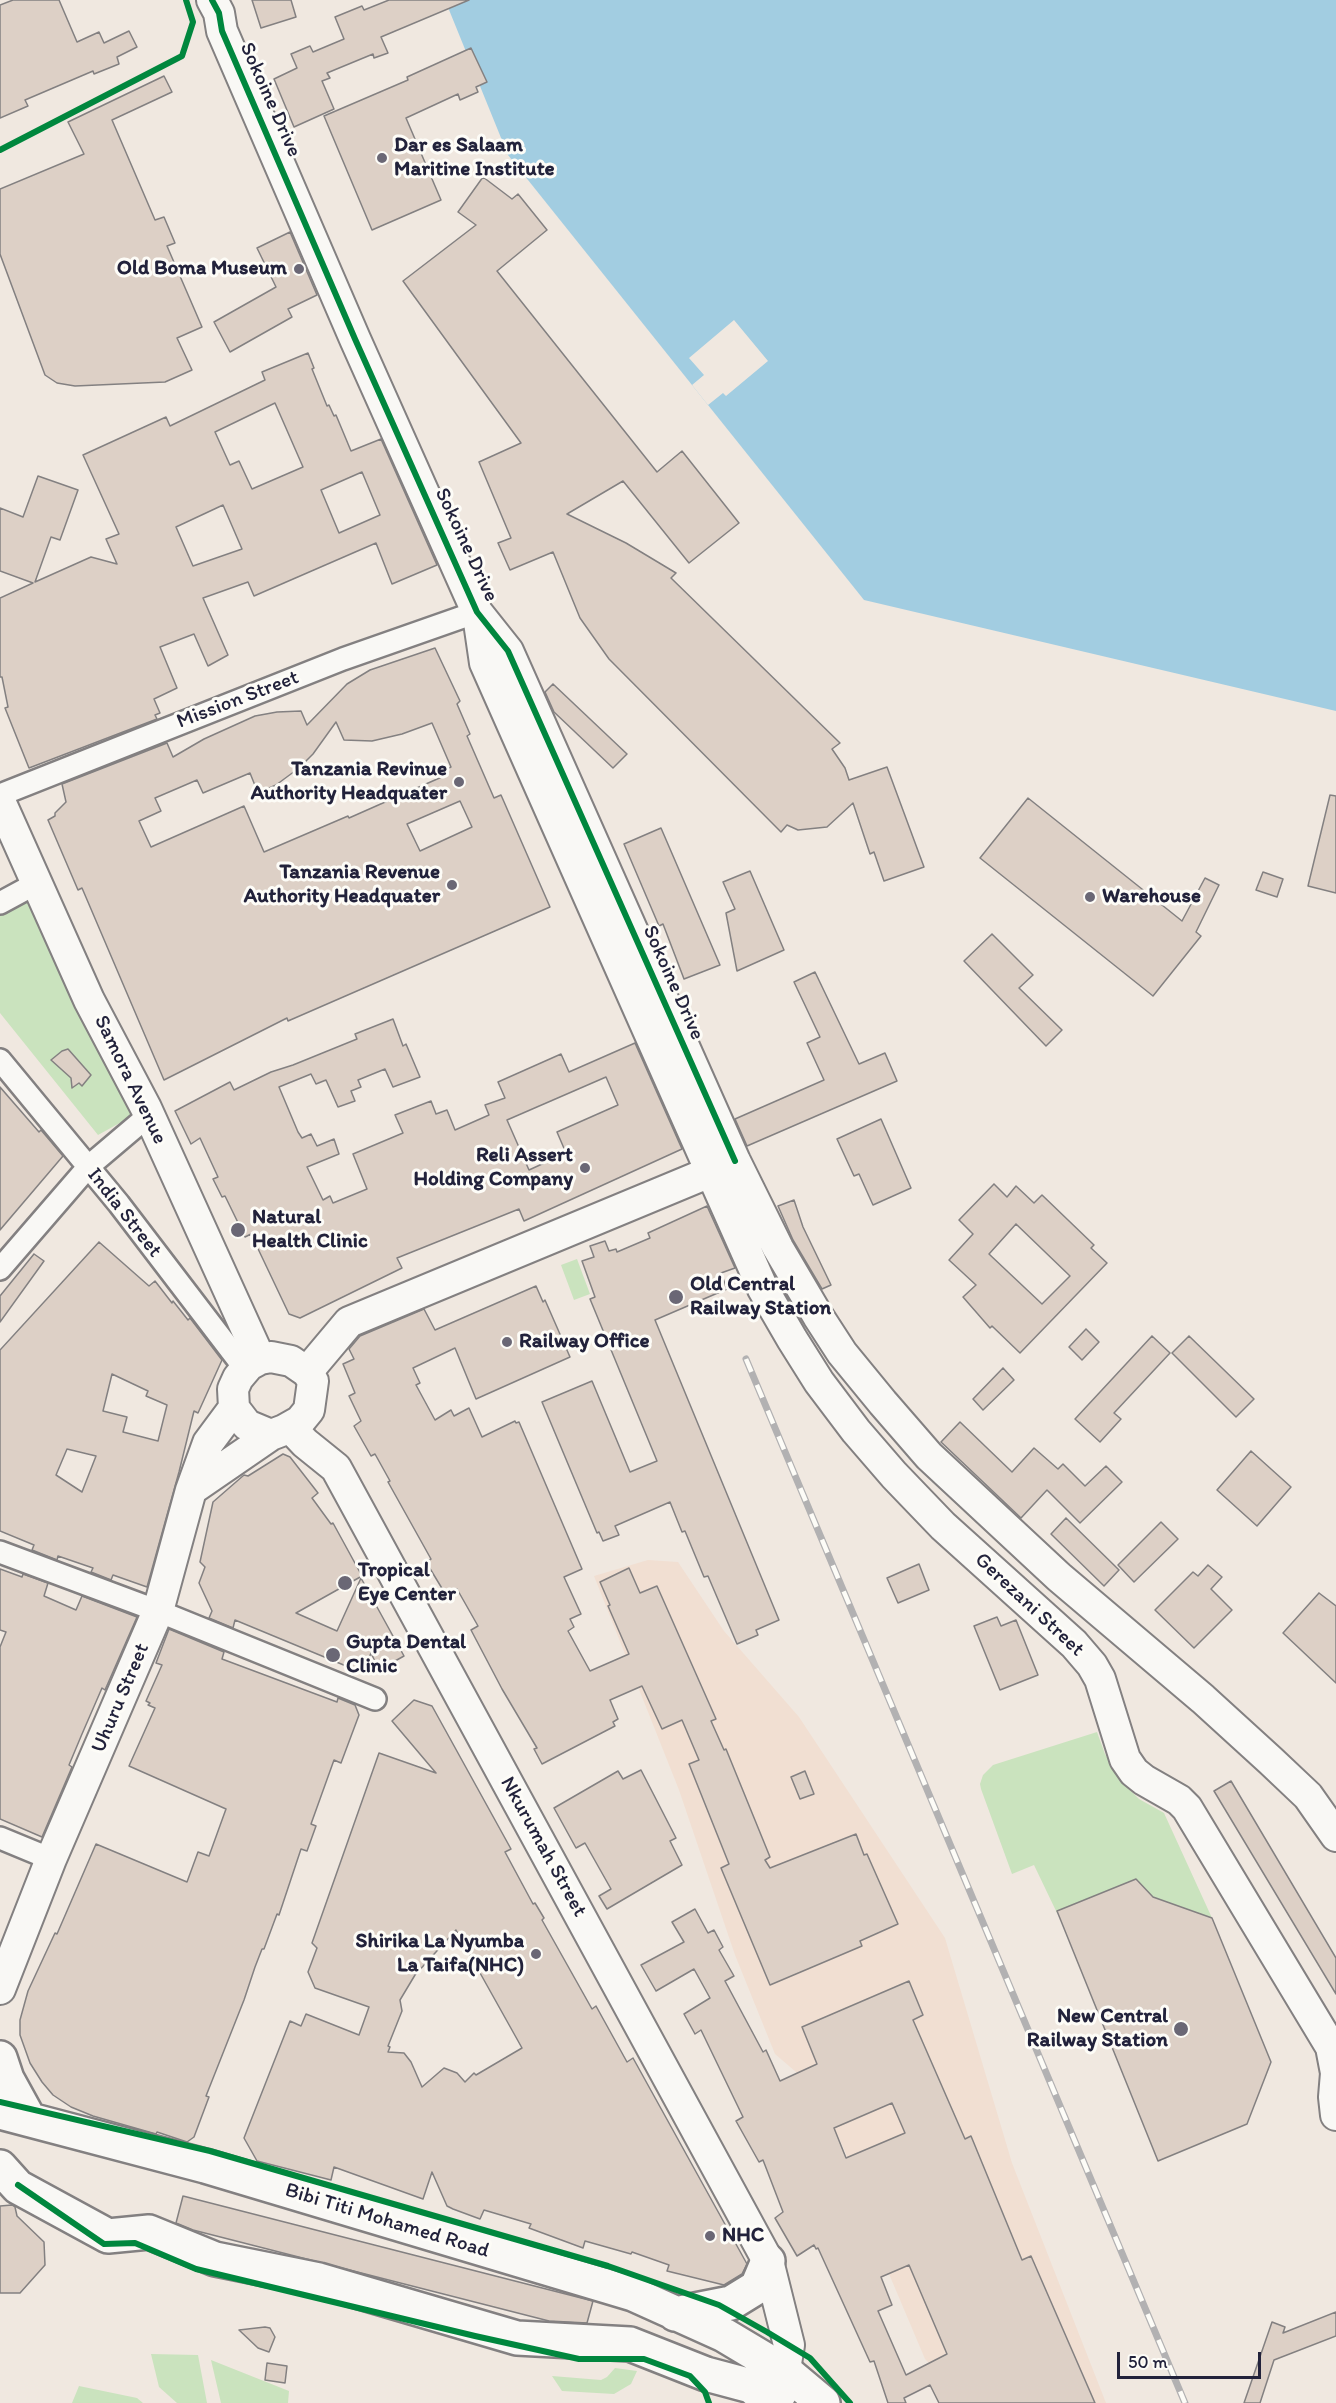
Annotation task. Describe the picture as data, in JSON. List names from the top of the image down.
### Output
{
  "streets": {
    "highway": ["Bibi Titi Mohamed Road"],
    "main road": [
      "Sokoine Drive",
      "Samora Avenue",
      "Gerezani Street",
      "Uhuru Street",
      "Nkurumah Street"
    ],
    "street": ["Mission Street", "India Street"]
  },
  "crossings": [
    ["Sokoine Drive", "Mission Street"],
    ["Sokoine Drive", "Gerezani Street"],
    ["Samora Avenue", "India Street"],
    ["Samora Avenue", "Uhuru Street"],
    ["Samora Avenue", "Nkurumah Street"],
    ["India Street", "Uhuru Street"],
    ["India Street", "Nkurumah Street"],
    ["Uhuru Street", "Nkurumah Street"],
    ["Nkurumah Street", "Bibi Titi Mohamed Road"]
  ],
  "places": [
    "Dar es Salaam Maritine Institute",
    "Old Boma Museum",
    "Tanzania Revinue Authority Headquater",
    "Tanzania Revenue Authority Headquater",
    "Warehouse",
    "Reli Assert Holding Company",
    "Natural Health Clinic",
    "Old Central Railway Station",
    "Railway Office",
    "Tropical Eye Center",
    "Gupta Dental Clinic",
    "Shirika La Nyumba La Taifa(NHC)",
    "New Central Railway Station",
    "NHC"
  ],
  "scale_bar": "50 m"
}
